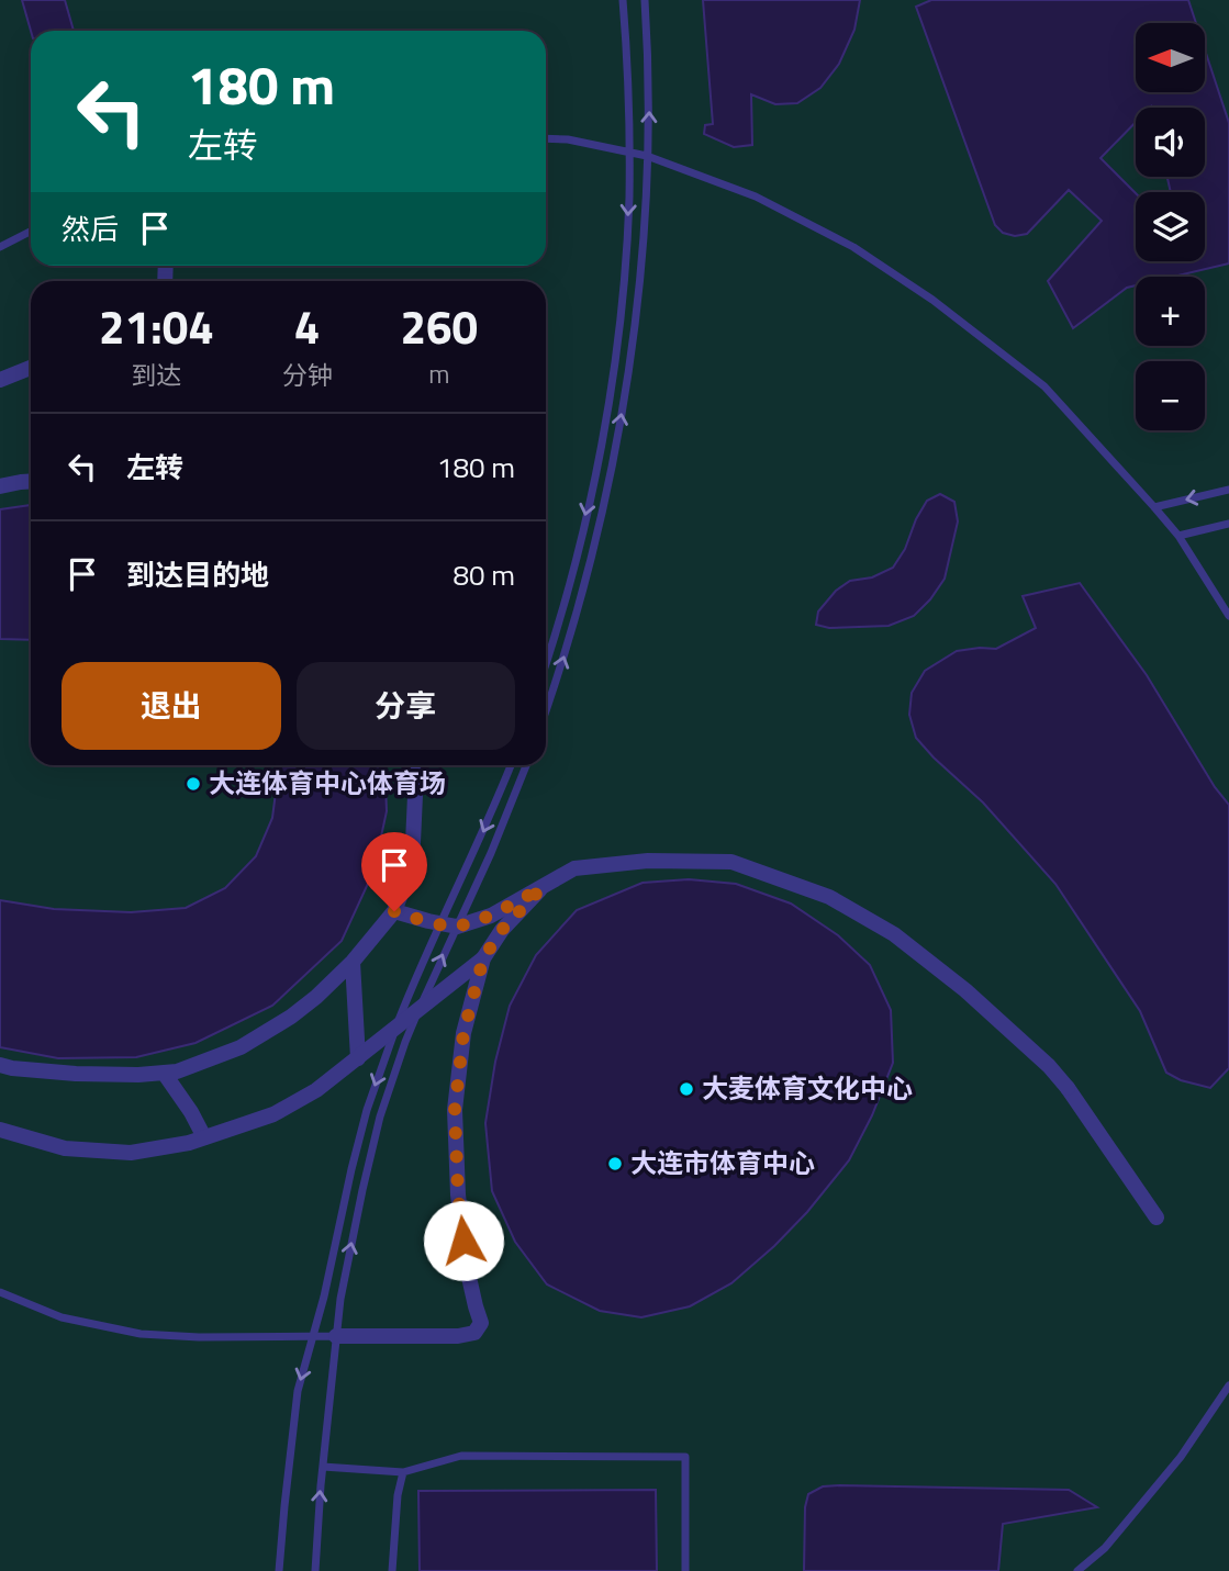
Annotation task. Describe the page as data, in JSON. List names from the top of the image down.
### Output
{
  "places": ["大连体育中心体育场", "大麦体育文化中心", "大连市体育中心"],
  "north": "left",
  "page": {
    "map_buttons": ["+", "−"],
    "turn": ["180 m", "左转"],
    "then": "然后",
    "eta": [
      "21:04",
      "到达",
      "4",
      "分钟",
      "260",
      "m"
    ],
    "list": [
      {
        "name": "左转",
        "value": "180 m"
      },
      {
        "name": "到达目的地",
        "value": "80 m"
      }
    ],
    "buttons": ["退出", "分享"]
  }
}
